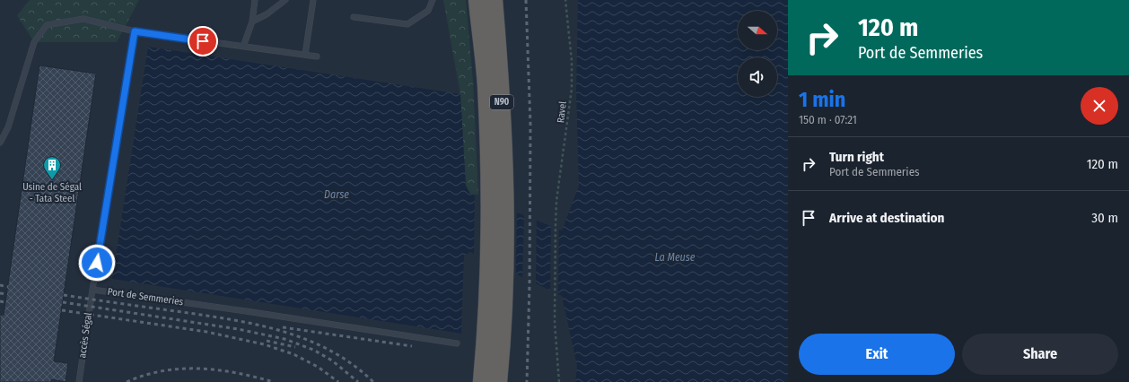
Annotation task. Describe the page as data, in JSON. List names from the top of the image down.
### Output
{
  "streets": {
    "highway": ["N90"],
    "lane": ["Port de Semmeries", "accès Ségal"],
    "path": ["Ravel"]
  },
  "crossings": [
    ["Port de Semmeries", "accès Ségal"]
  ],
  "water": ["Darse", "La Meuse"],
  "places": {
    "building": ["Usine de Ségal - Tata Steel"]
  },
  "north": "right",
  "page": {
    "turn": ["120 m", "Port de Semmeries"],
    "heading": ["1 min", "150 m · 07:21"],
    "list": [
      {
        "name": "Turn right",
        "note": "Port de Semmeries",
        "value": "120 m"
      },
      {
        "name": "Arrive at destination",
        "value": "30 m"
      }
    ],
    "buttons": ["Exit", "Share"]
  }
}
